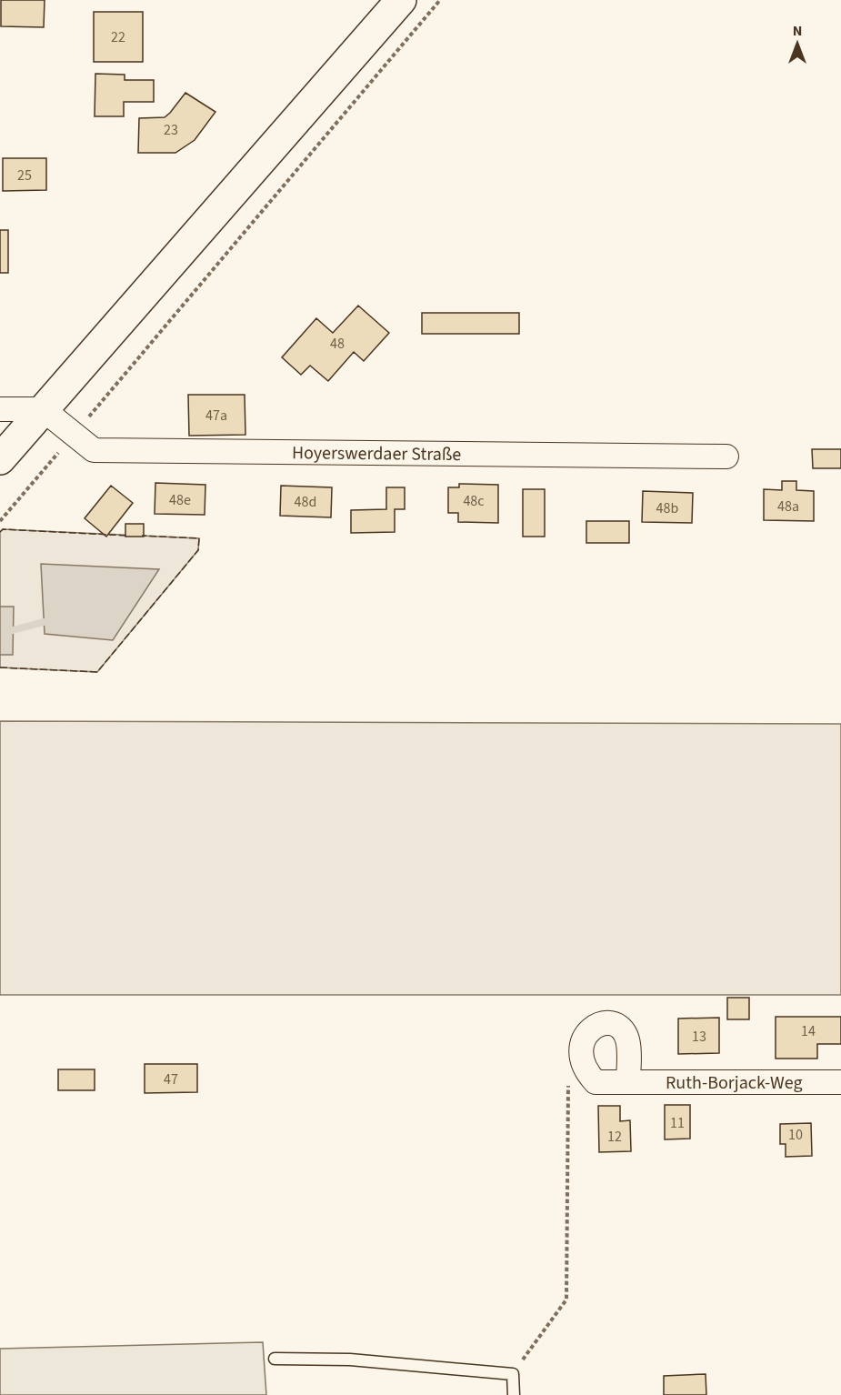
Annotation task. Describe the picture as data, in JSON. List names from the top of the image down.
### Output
{
  "streets": {
    "street": ["Hoyerswerdaer Straße", "Ruth-Borjack-Weg"]
  },
  "house_numbers": [
    "22",
    "23",
    "25",
    "48",
    "47a",
    "48e",
    "48c",
    "48d",
    "48a",
    "48b",
    "14",
    "13",
    "47",
    "11",
    "10",
    "12"
  ],
  "north": "top"
}
